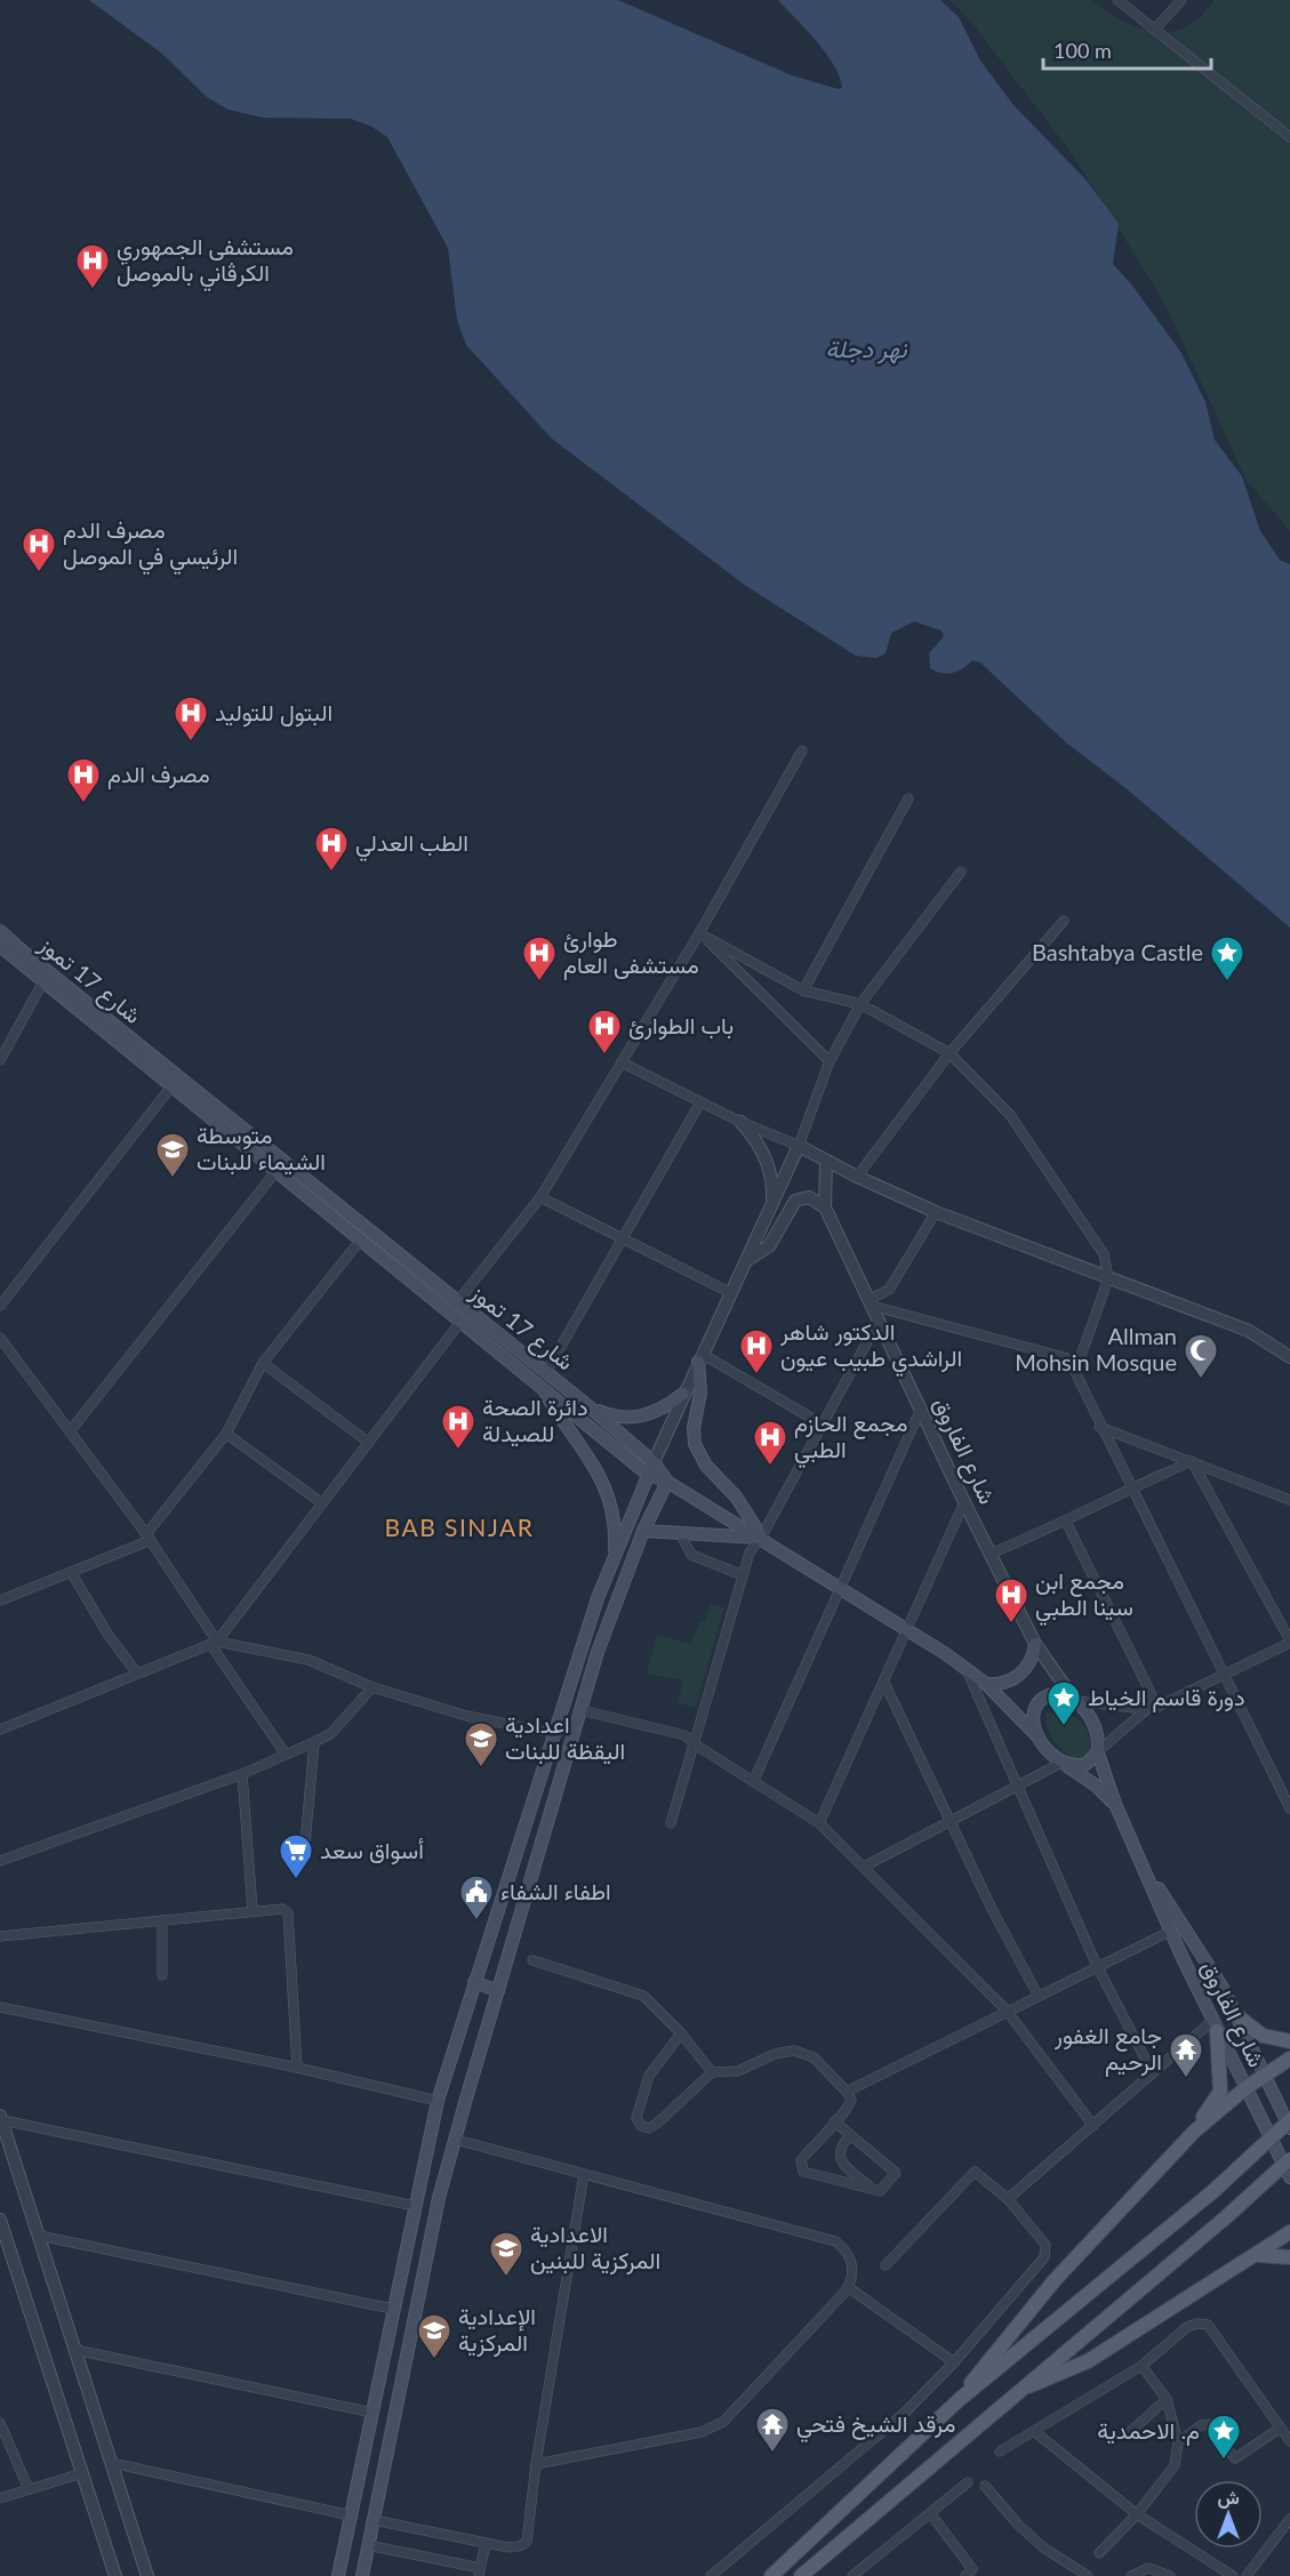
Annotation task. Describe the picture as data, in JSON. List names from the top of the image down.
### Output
{
  "streets": {
    "main road": ["شارع 17 تموز", "شارع الفاروق"]
  },
  "crossings": [
    ["شارع 17 تموز", "شارع الفاروق"]
  ],
  "districts": ["BAB SINJAR"],
  "water": ["نهر دجلة"],
  "places": {
    "hospital": [
      "مستشفى الجمهوري الكرڤاني بالموصل",
      "مصرف الدم الرئيسي في الموصل",
      "البتول للتوليد",
      "مصرف الدم",
      "الطب العدلي",
      "طوارئ مستشفى العام",
      "باب الطوارئ",
      "الدكتور شاهر الراشدي طبيب عيون",
      "دائرة الصحة للصيدلة",
      "مجمع الحازم الطبي",
      "مجمع ابن سينا الطبي"
    ],
    "place": ["Bashtabya Castle", "دورة قاسم الخياط", "م. الاحمدية"],
    "school or university": [
      "متوسطة الشيماء للبنات",
      "اعدادية اليقظة للبنات",
      "الاعدادية المركزية للبنين",
      "الإعدادية المركزية"
    ],
    "mosque": ["Allman Mohsin Mosque"],
    "supermarket": ["أسواق سعد"],
    "public building": ["اطفاء الشفاء"],
    "temple": ["جامع الغفور الرحيم", "مرقد الشيخ فتحي"]
  },
  "scale_bar": "100 m",
  "north": "top"
}
